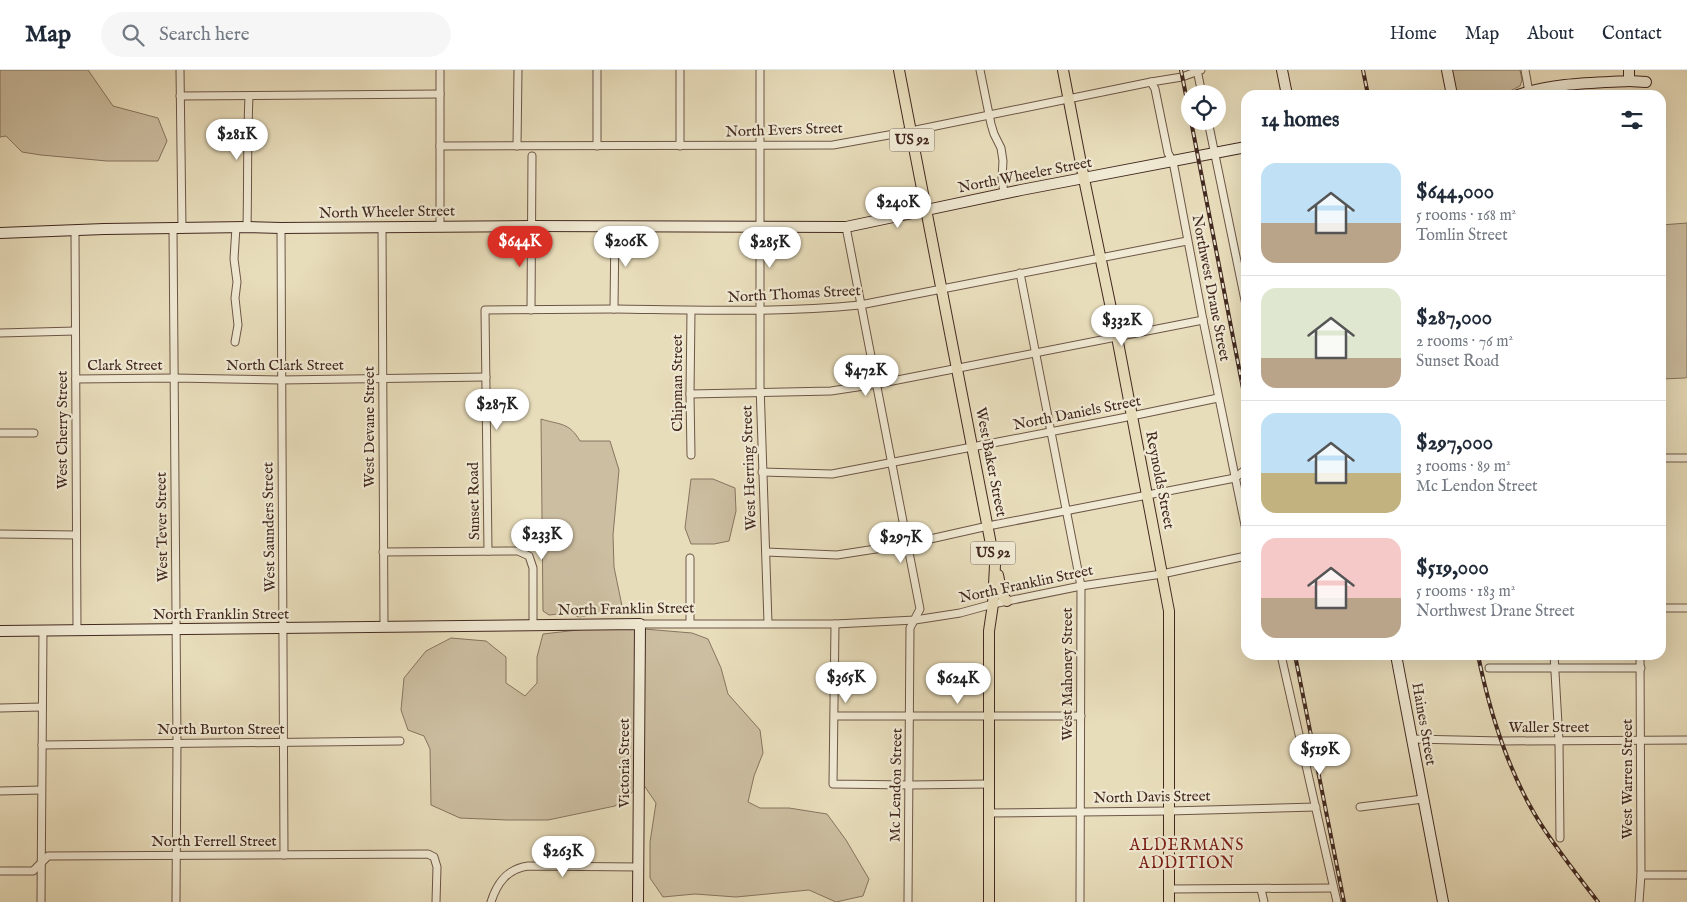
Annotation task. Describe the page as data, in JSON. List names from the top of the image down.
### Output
{
  "streets": {
    "main road": ["US 92", "West Baker Street", "Reynolds Street"],
    "street": [
      "North Evers Street",
      "North Wheeler Street",
      "Northwest Drane Street",
      "North Thomas Street",
      "Clark Street",
      "North Clark Street",
      "Chipman Street",
      "North Daniels Street",
      "West Devane Street",
      "West Cherry Street",
      "West Herring Street",
      "Sunset Road",
      "West Tever Street",
      "West Saunders Street",
      "North Franklin Street",
      "West Mahoney Street",
      "Haines Street",
      "Waller Street",
      "North Burton Street",
      "Victoria Street",
      "West Warren Street",
      "Mc Lendon Street",
      "North Davis Street",
      "North Ferrell Street"
    ]
  },
  "crossings": [
    ["North Evers Street", "US 92"],
    ["North Evers Street", "Northwest Drane Street"],
    ["North Evers Street", "West Herring Street"],
    ["North Evers Street", "Reynolds Street"],
    ["US 92", "North Wheeler Street"],
    ["US 92", "West Baker Street"],
    ["US 92", "North Franklin Street"],
    ["North Wheeler Street", "Northwest Drane Street"],
    ["North Wheeler Street", "West Devane Street"],
    ["North Wheeler Street", "West Cherry Street"],
    ["North Wheeler Street", "West Baker Street"],
    ["North Wheeler Street", "West Herring Street"],
    ["North Wheeler Street", "Reynolds Street"],
    ["North Wheeler Street", "West Tever Street"],
    ["North Wheeler Street", "West Saunders Street"],
    ["North Wheeler Street", "Mc Lendon Street"],
    ["Northwest Drane Street", "North Thomas Street"],
    ["Northwest Drane Street", "North Daniels Street"],
    ["North Thomas Street", "Chipman Street"],
    ["North Thomas Street", "West Baker Street"],
    ["North Thomas Street", "West Herring Street"],
    ["North Thomas Street", "Reynolds Street"],
    ["North Thomas Street", "Sunset Road"],
    ["North Thomas Street", "West Mahoney Street"],
    ["North Thomas Street", "Mc Lendon Street"],
    ["Clark Street", "North Clark Street"],
    ["Clark Street", "West Cherry Street"],
    ["Clark Street", "West Tever Street"],
    ["North Clark Street", "West Devane Street"],
    ["North Clark Street", "Sunset Road"],
    ["North Clark Street", "West Tever Street"],
    ["North Clark Street", "West Saunders Street"],
    ["North Daniels Street", "West Baker Street"],
    ["North Daniels Street", "West Herring Street"],
    ["North Daniels Street", "Reynolds Street"],
    ["North Daniels Street", "West Mahoney Street"],
    ["North Daniels Street", "Mc Lendon Street"],
    ["West Devane Street", "North Franklin Street"],
    ["West Cherry Street", "North Franklin Street"],
    ["West Baker Street", "North Franklin Street"],
    ["West Baker Street", "North Davis Street"],
    ["West Herring Street", "North Franklin Street"],
    ["Reynolds Street", "North Franklin Street"],
    ["Reynolds Street", "North Davis Street"],
    ["Sunset Road", "North Franklin Street"],
    ["West Tever Street", "North Franklin Street"],
    ["West Tever Street", "North Burton Street"],
    ["West Tever Street", "North Ferrell Street"],
    ["West Saunders Street", "North Franklin Street"],
    ["West Saunders Street", "North Burton Street"],
    ["West Saunders Street", "North Ferrell Street"],
    ["North Franklin Street", "West Mahoney Street"],
    ["North Franklin Street", "Victoria Street"],
    ["North Franklin Street", "Mc Lendon Street"],
    ["West Mahoney Street", "North Davis Street"],
    ["Haines Street", "Waller Street"],
    ["Waller Street", "West Warren Street"]
  ],
  "districts": ["ALDERMANS ADDITION"],
  "page": {
    "header": "Map",
    "search": "Search here",
    "nav": [
      "Home",
      "Map",
      "About",
      "Contact"
    ],
    "heading": "14 homes",
    "price": [
      "$281K",
      "$240K",
      "$644K",
      "$206K",
      "$285K",
      "$332K",
      "$472K",
      "$287K",
      "$233K",
      "$297K",
      "$365K",
      "$624K",
      "$519K",
      "$263K"
    ],
    "list": [
      {
        "name": "$644,000",
        "note": "5 rooms · 168 m² · Tomlin Street"
      },
      {
        "name": "$287,000",
        "note": "2 rooms · 76 m² · Sunset Road"
      },
      {
        "name": "$297,000",
        "note": "3 rooms · 89 m² · Mc Lendon Street"
      },
      {
        "name": "$519,000",
        "note": "5 rooms · 183 m² · Northwest Drane Street"
      }
    ]
  }
}
